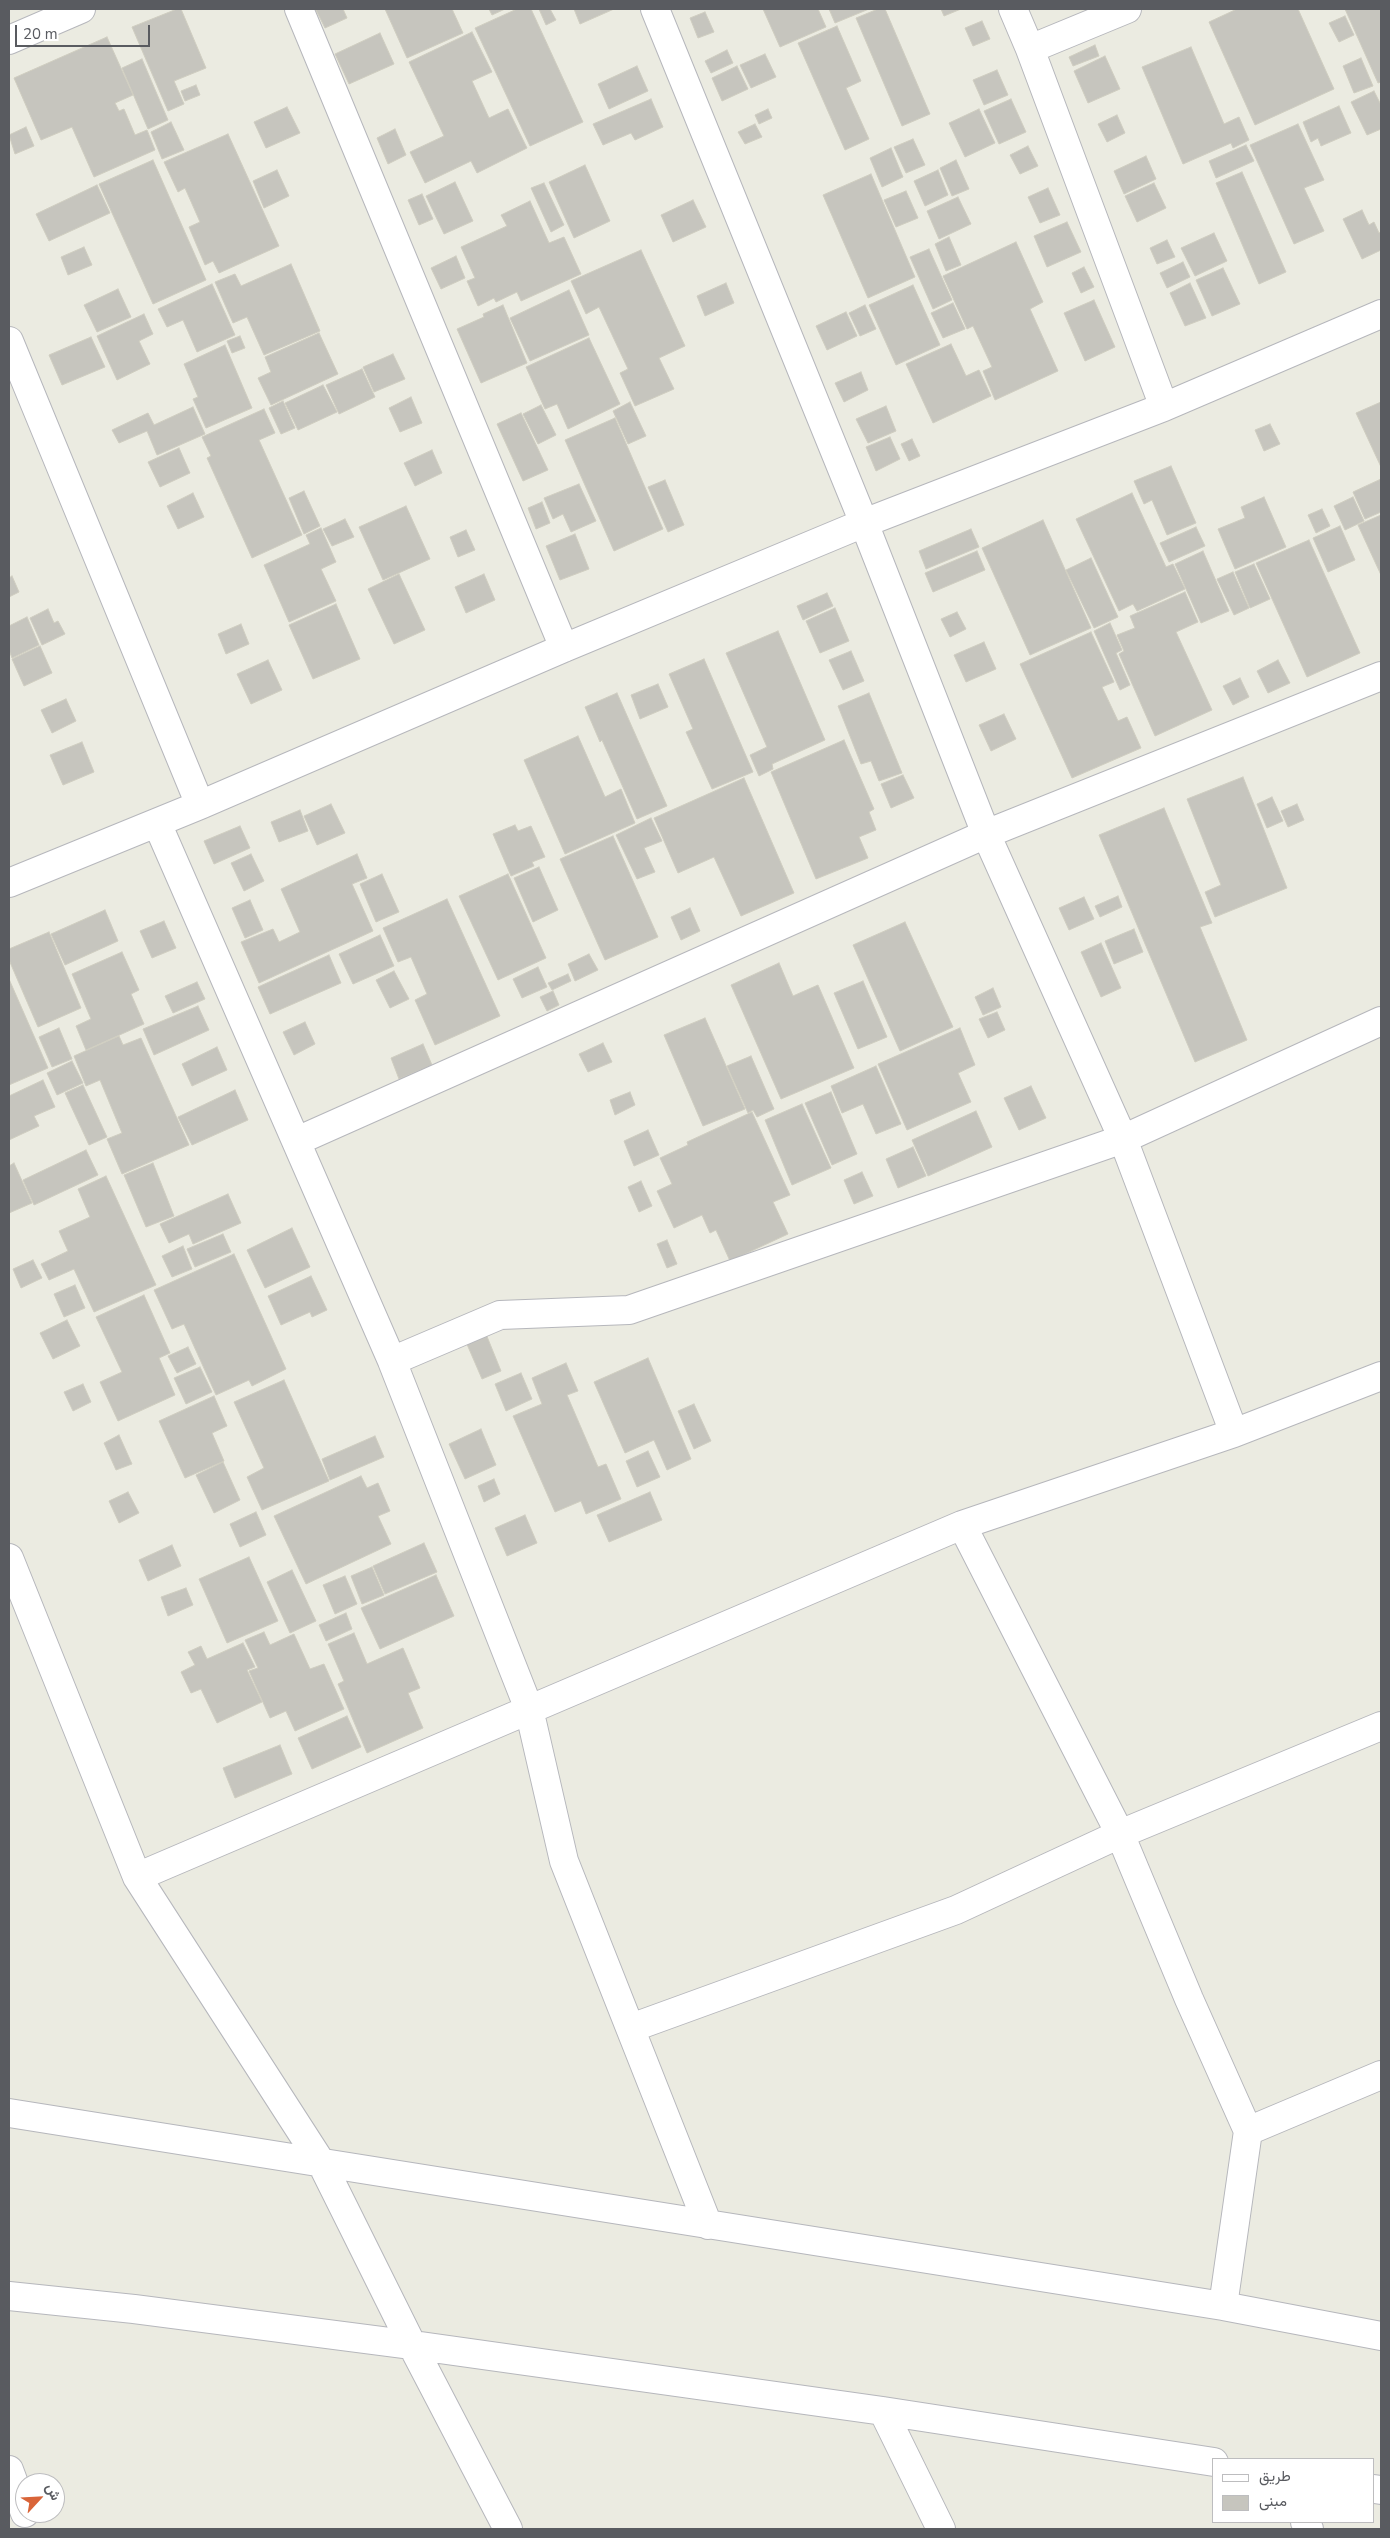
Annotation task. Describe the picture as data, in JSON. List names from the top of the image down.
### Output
{
  "legend": ["طريق", "مبنى"],
  "scale_bar": "20 m",
  "north": "top right"
}
